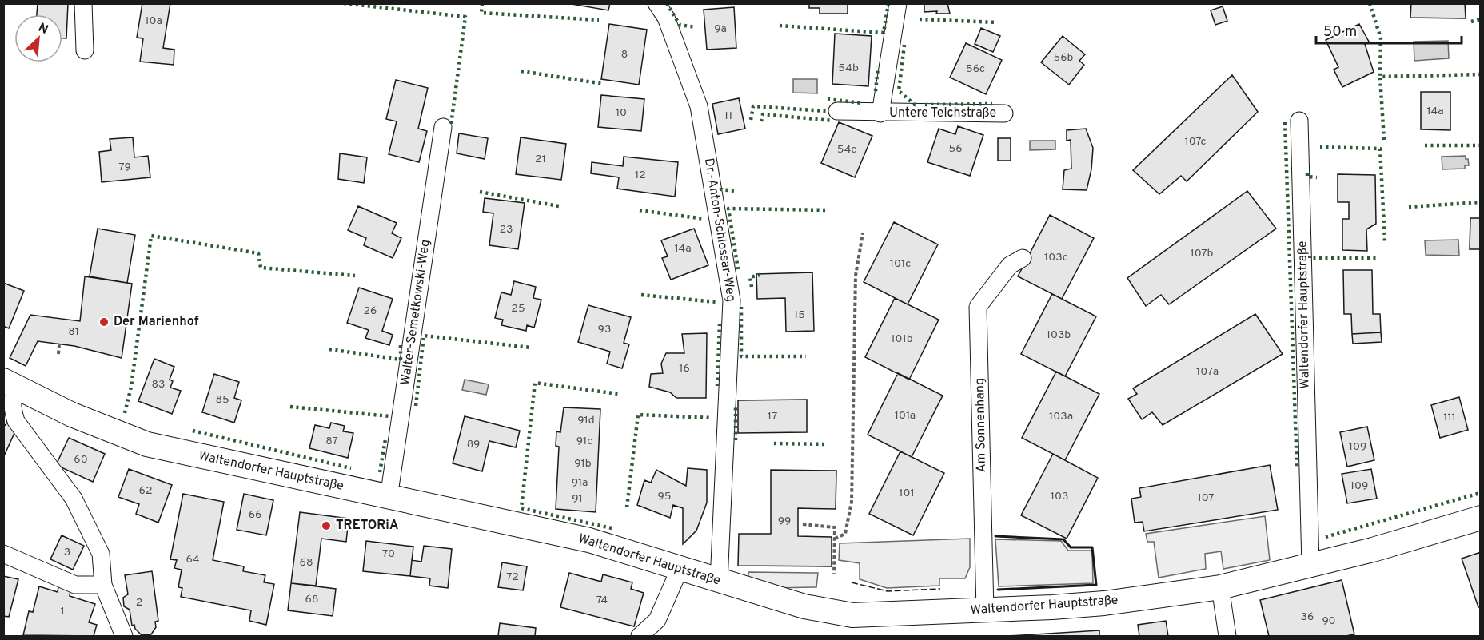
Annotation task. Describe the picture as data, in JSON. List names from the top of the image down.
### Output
{
  "streets": {
    "main road": ["Waltendorfer Hauptstraße"],
    "street": [
      "Untere Teichstraße",
      "Dr.-Anton-Schlossar-Weg",
      "Walter-Semetkowski-Weg",
      "Am Sonnenhang"
    ]
  },
  "crossings": [
    ["Dr.-Anton-Schlossar-Weg", "Waltendorfer Hauptstraße"],
    ["Walter-Semetkowski-Weg", "Waltendorfer Hauptstraße"],
    ["Waltendorfer Hauptstraße", "Am Sonnenhang"]
  ],
  "places": ["Der Marienhof", "TRETORiA"],
  "house_numbers": [
    "10a",
    "9a",
    "8",
    "56b",
    "54b",
    "56c",
    "14a",
    "10",
    "11",
    "107c",
    "56",
    "54c",
    "21",
    "79",
    "12",
    "23",
    "14a",
    "107b",
    "103c",
    "101c",
    "25",
    "26",
    "15",
    "93",
    "81",
    "103b",
    "101b",
    "16",
    "107a",
    "83",
    "85",
    "101a",
    "17",
    "103a",
    "111",
    "91d",
    "87",
    "91c",
    "89",
    "109",
    "60",
    "91b",
    "91a",
    "109",
    "62",
    "101",
    "95",
    "103",
    "107",
    "91",
    "66",
    "99",
    "3",
    "70",
    "64",
    "68",
    "72",
    "68",
    "74",
    "2",
    "1",
    "36",
    "90"
  ],
  "scale_bar": "50 m",
  "north": "top right"
}
